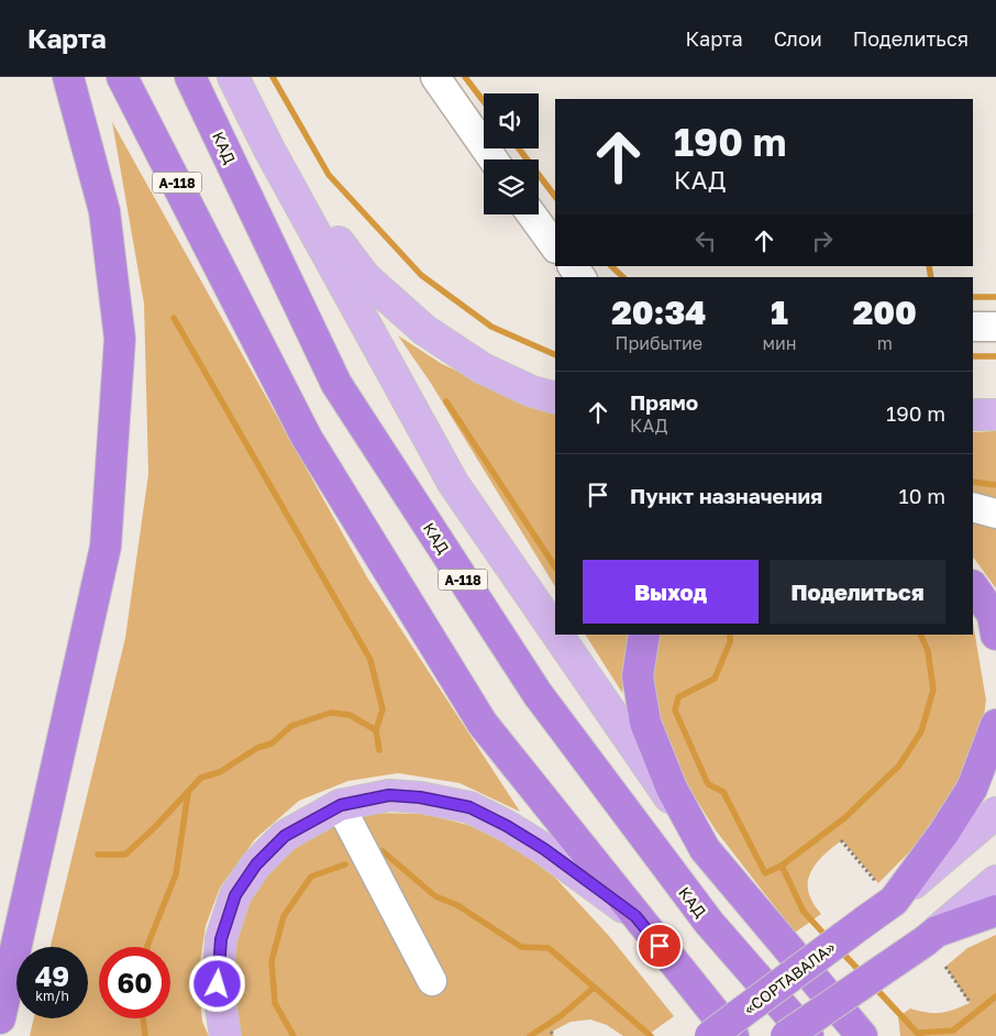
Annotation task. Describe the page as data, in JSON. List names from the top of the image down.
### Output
{
  "streets": {
    "highway": ["КАД", "А-118", "«СОРТАВАЛА»"]
  },
  "page": {
    "header": "Карта",
    "nav": ["Карта", "Слои", "Поделиться"],
    "turn": ["190 m", "КАД"],
    "eta": [
      "20:34",
      "Прибытие",
      "1",
      "мин",
      "200",
      "m"
    ],
    "list": [
      {
        "name": "Прямо",
        "note": "КАД",
        "value": "190 m"
      },
      {
        "name": "Пункт назначения",
        "value": "10 m"
      }
    ],
    "buttons": ["Выход", "Поделиться"],
    "speed": "49 km/h",
    "limit": "60"
  }
}
